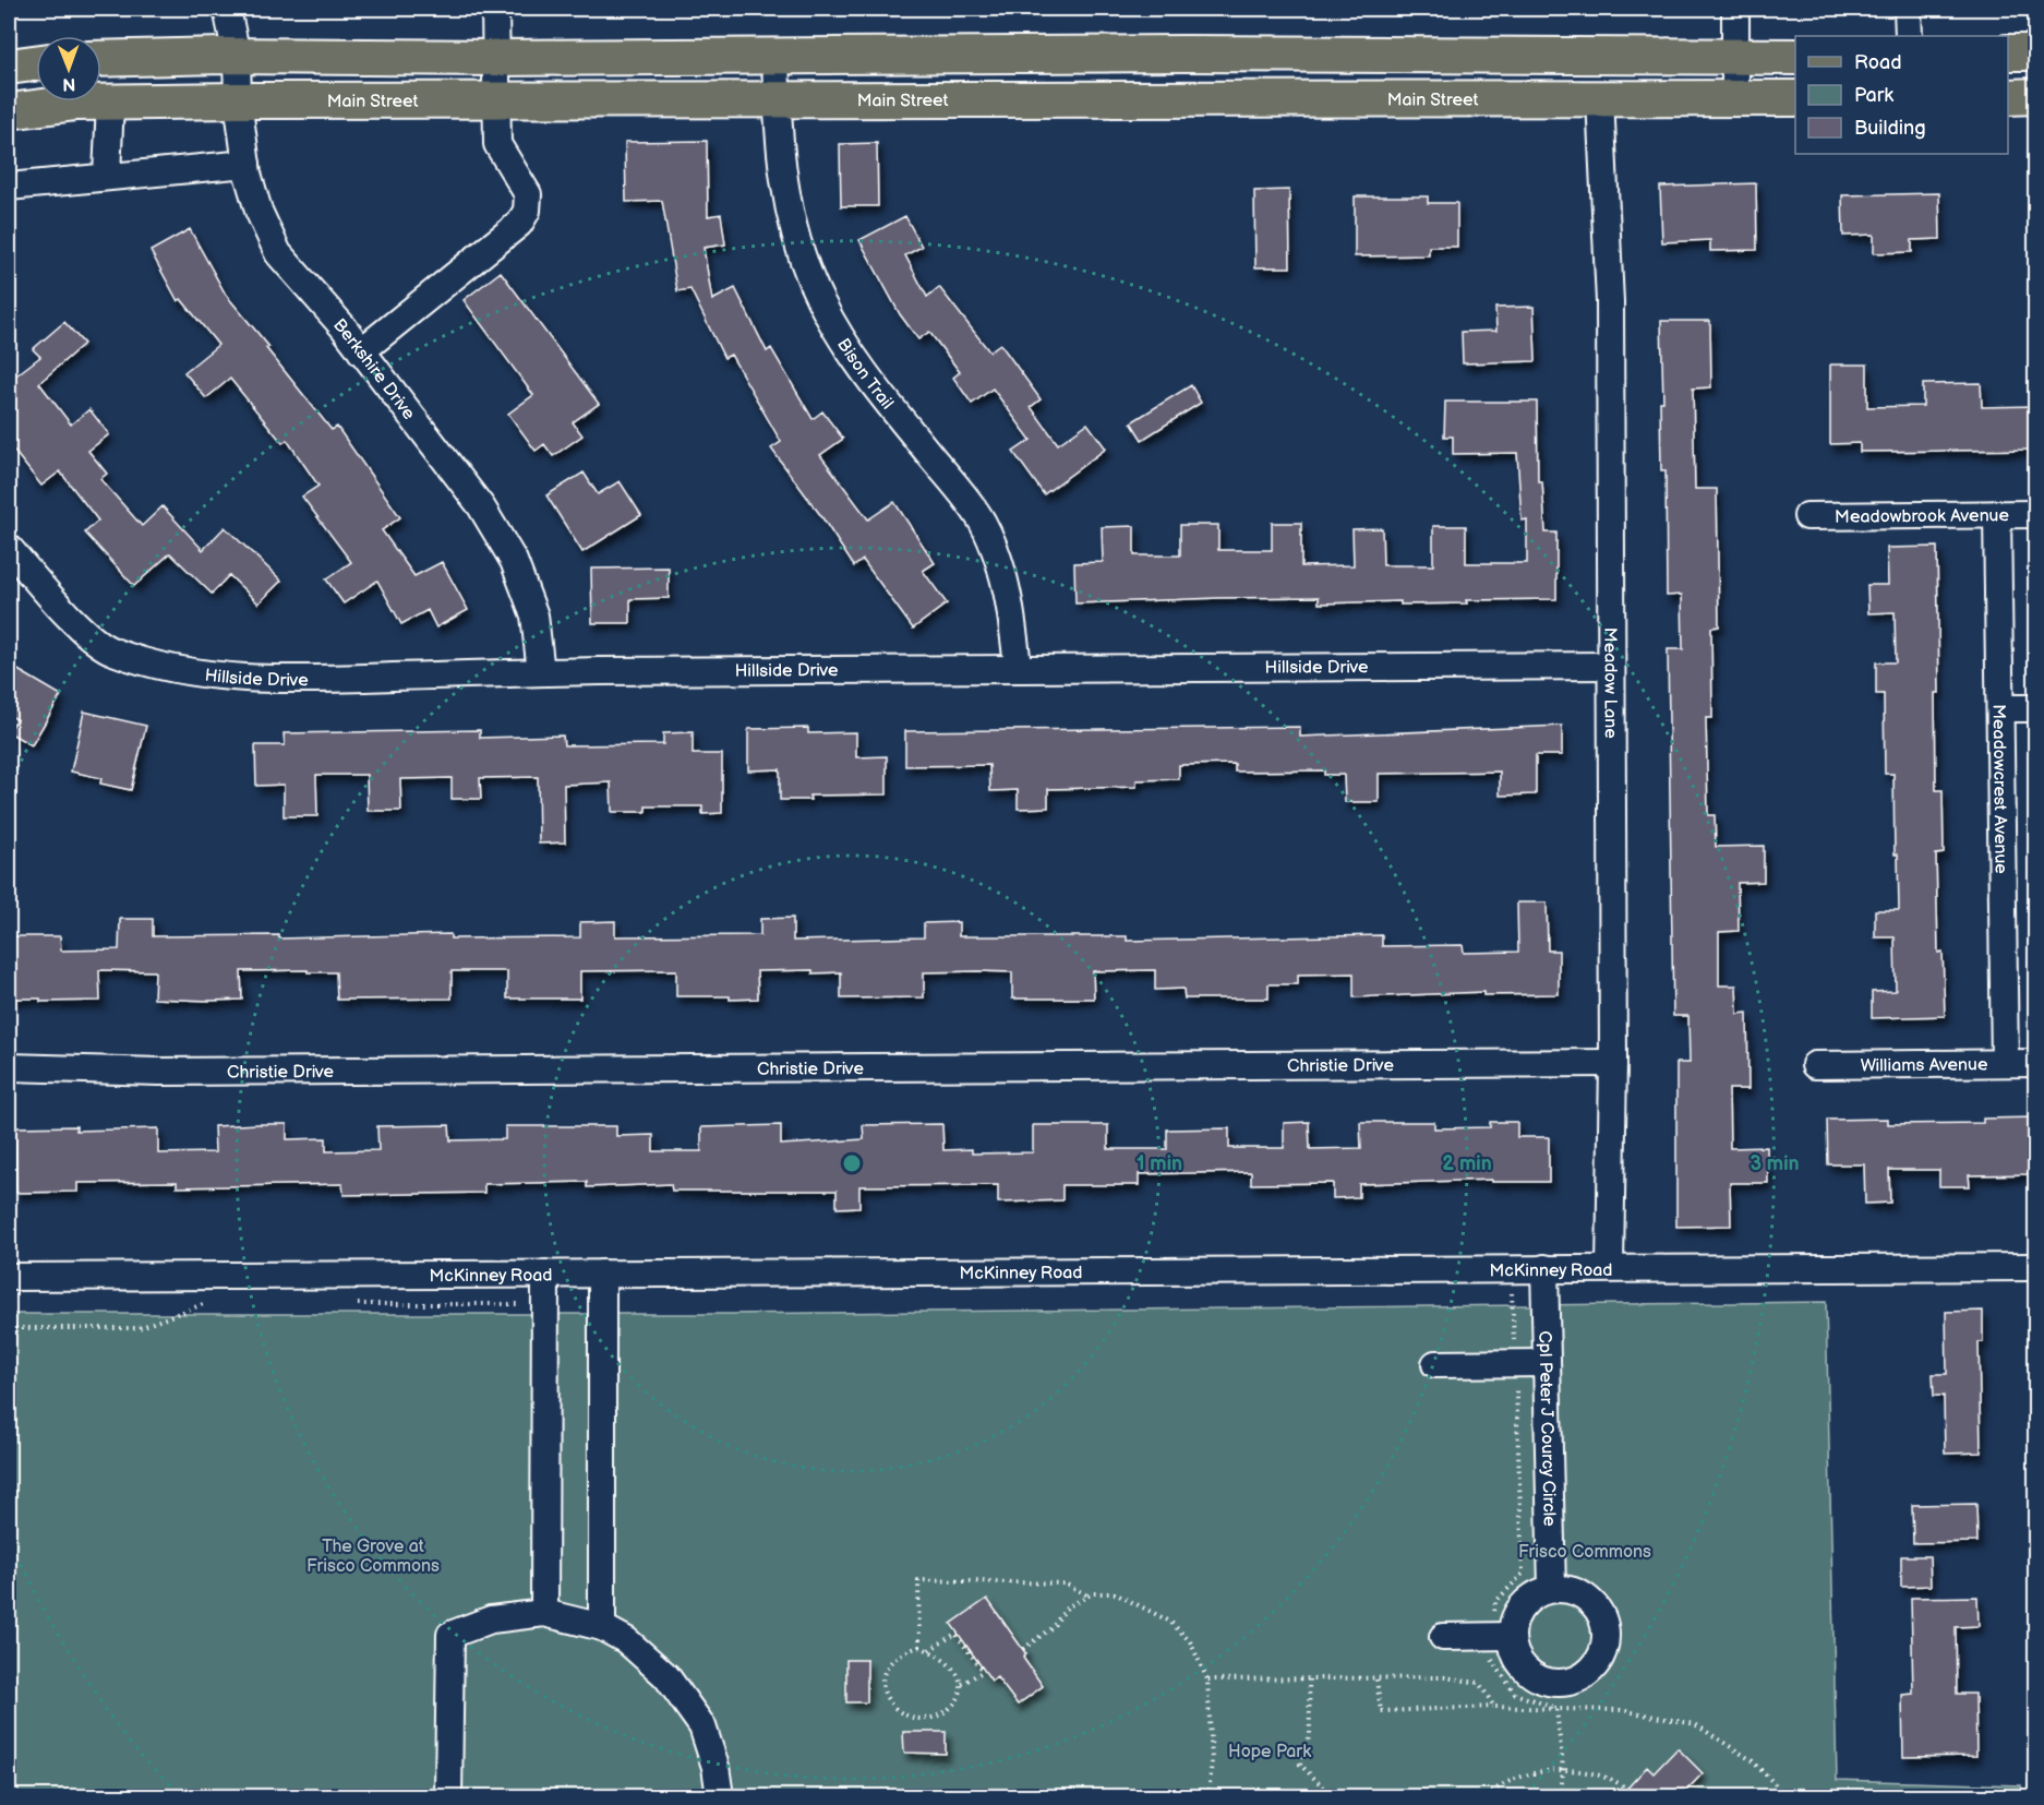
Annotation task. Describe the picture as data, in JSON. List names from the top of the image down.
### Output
{
  "streets": {
    "main road": ["Main Street"],
    "street": [
      "Berkshire Drive",
      "Bison Trail",
      "Meadowbrook Avenue",
      "Hillside Drive",
      "Meadow Lane",
      "Meadowcrest Avenue",
      "Christie Drive",
      "Williams Avenue",
      "McKinney Road",
      "Cpl Peter J Courcy Circle"
    ]
  },
  "crossings": [
    ["Main Street", "Berkshire Drive"],
    ["Main Street", "Bison Trail"],
    ["Main Street", "Meadow Lane"],
    ["Berkshire Drive", "Hillside Drive"],
    ["Bison Trail", "Hillside Drive"],
    ["Meadowbrook Avenue", "Meadowcrest Avenue"],
    ["Hillside Drive", "Meadow Lane"],
    ["Meadow Lane", "Christie Drive"],
    ["Meadow Lane", "McKinney Road"],
    ["Meadowcrest Avenue", "Williams Avenue"],
    ["McKinney Road", "Cpl Peter J Courcy Circle"]
  ],
  "parks": ["The Grove at Frisco Commons", "Frisco Commons", "Hope Park"],
  "legend": ["Road", "Park", "Building"],
  "north": "bottom",
  "rings": ["1 min", "2 min", "3 min"]
}
